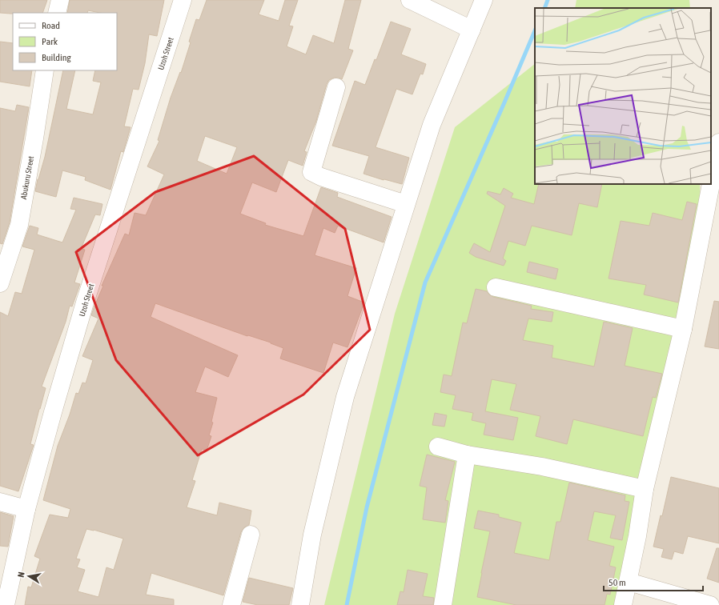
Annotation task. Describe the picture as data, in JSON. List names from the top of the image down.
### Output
{
  "streets": {
    "street": ["Uzoh Street", "Abukuru Street"]
  },
  "legend": ["Road", "Park", "Building"],
  "scale_bar": "50 m",
  "north": "left"
}
